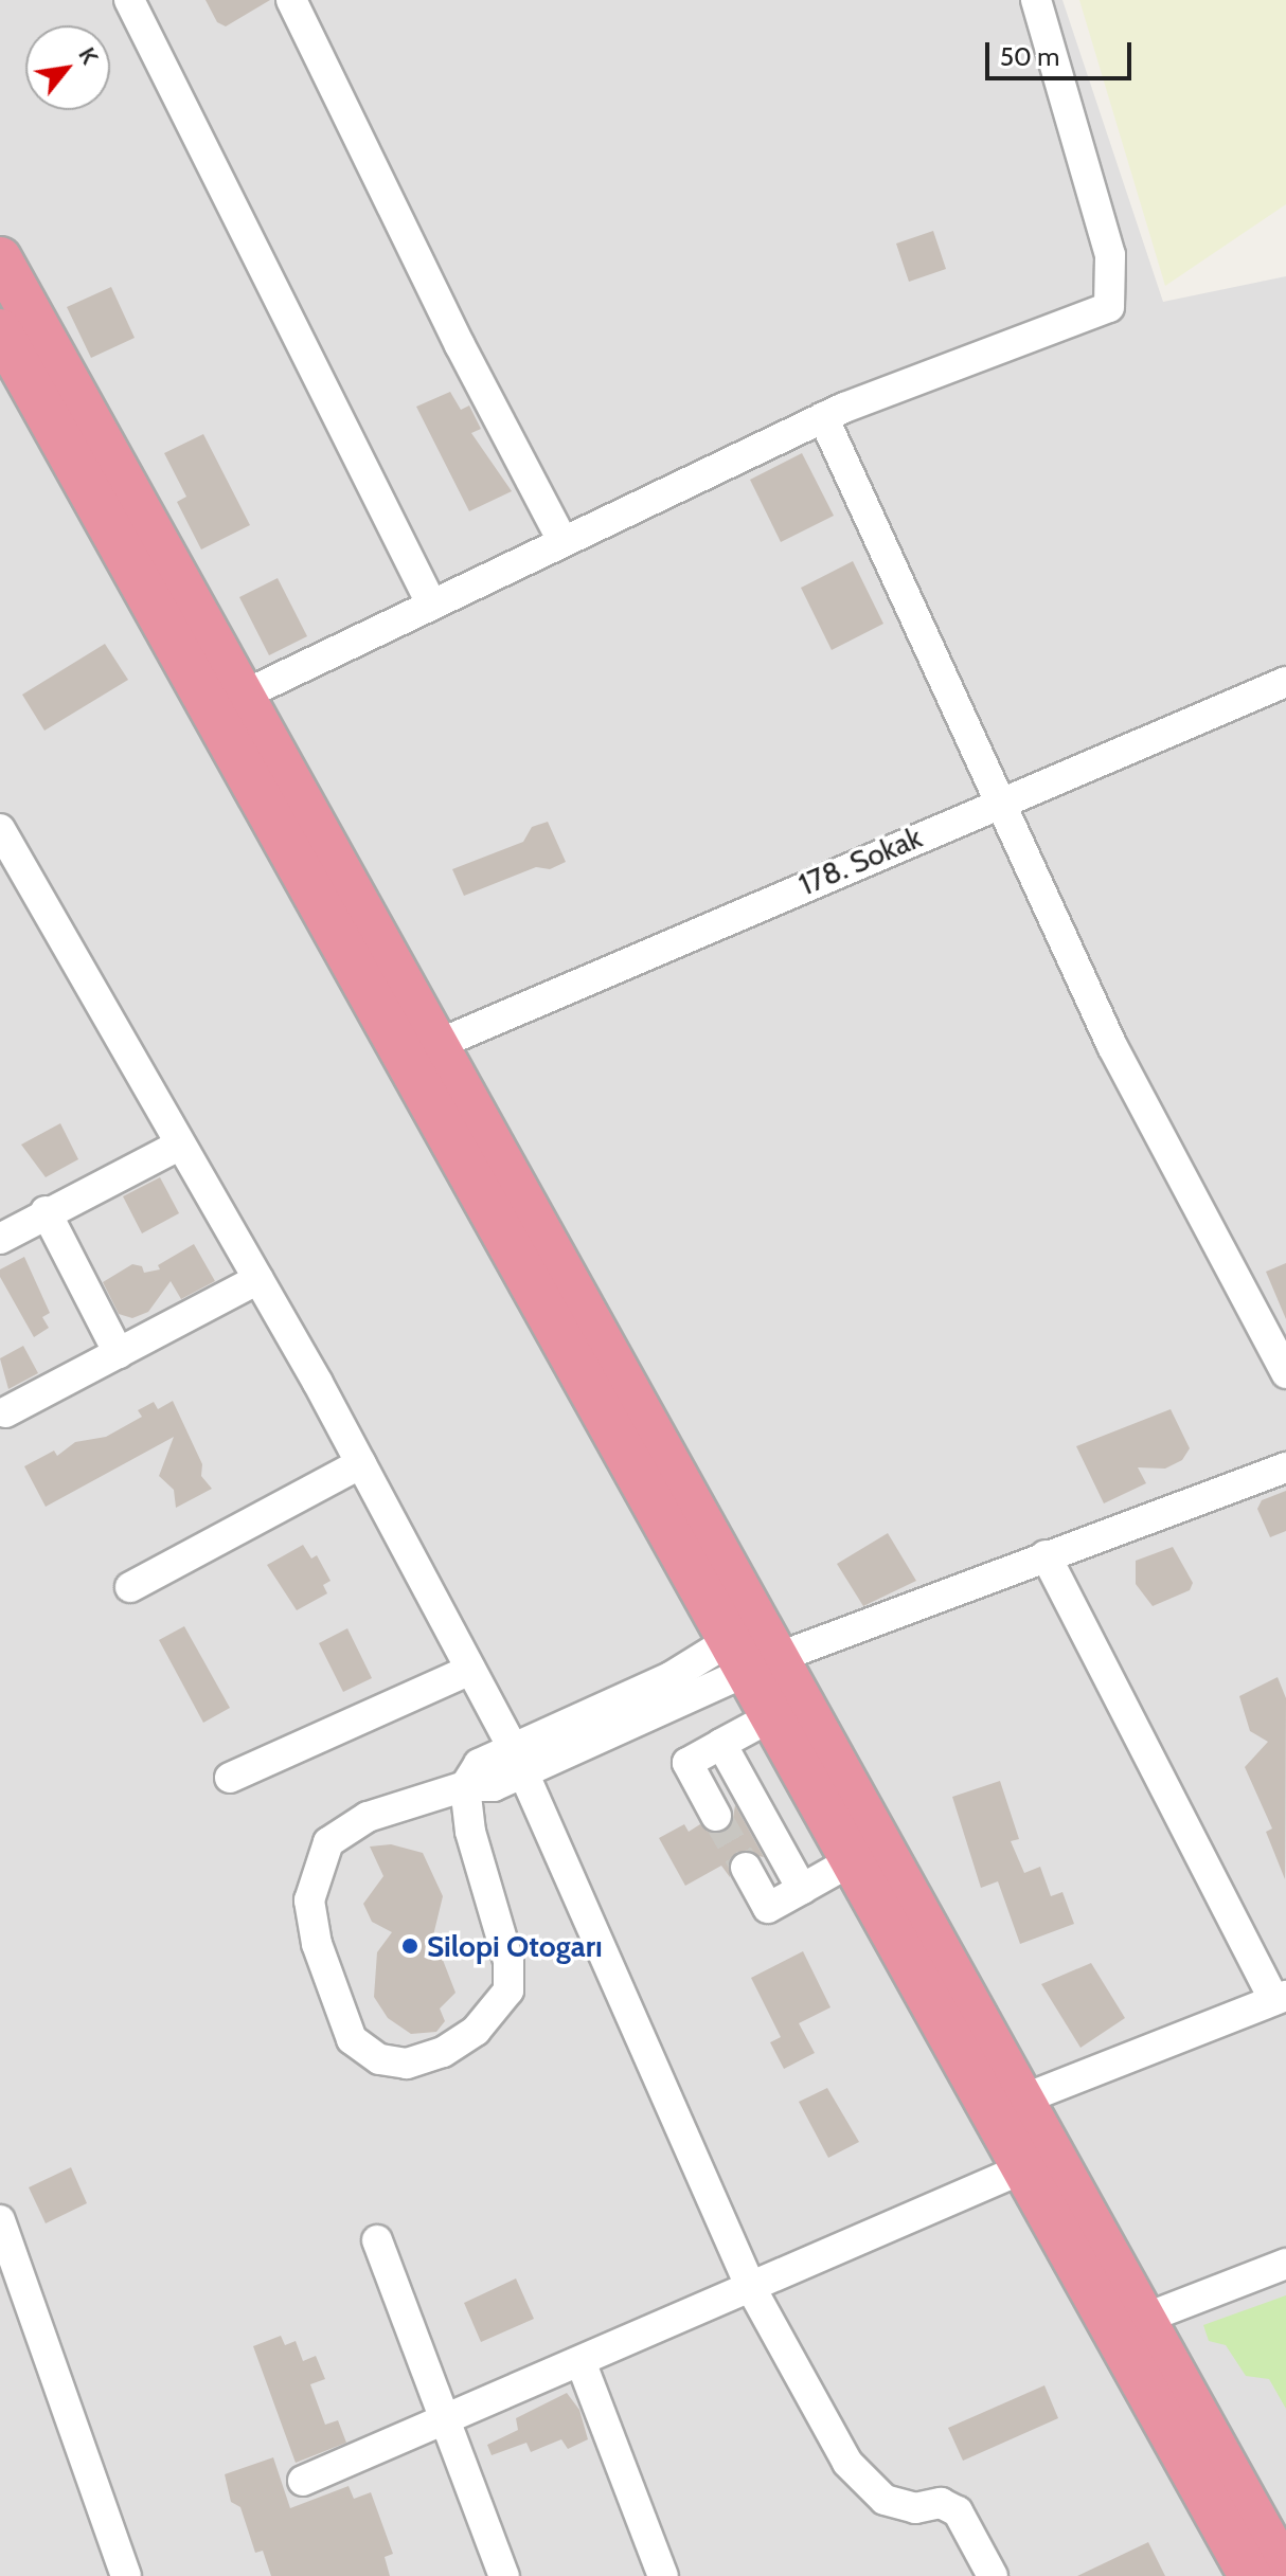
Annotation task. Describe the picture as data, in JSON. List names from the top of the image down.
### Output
{
  "streets": {
    "street": ["178. Sokak"]
  },
  "places": ["Silopi Otogarı"],
  "scale_bar": "50 m",
  "north": "top right"
}
